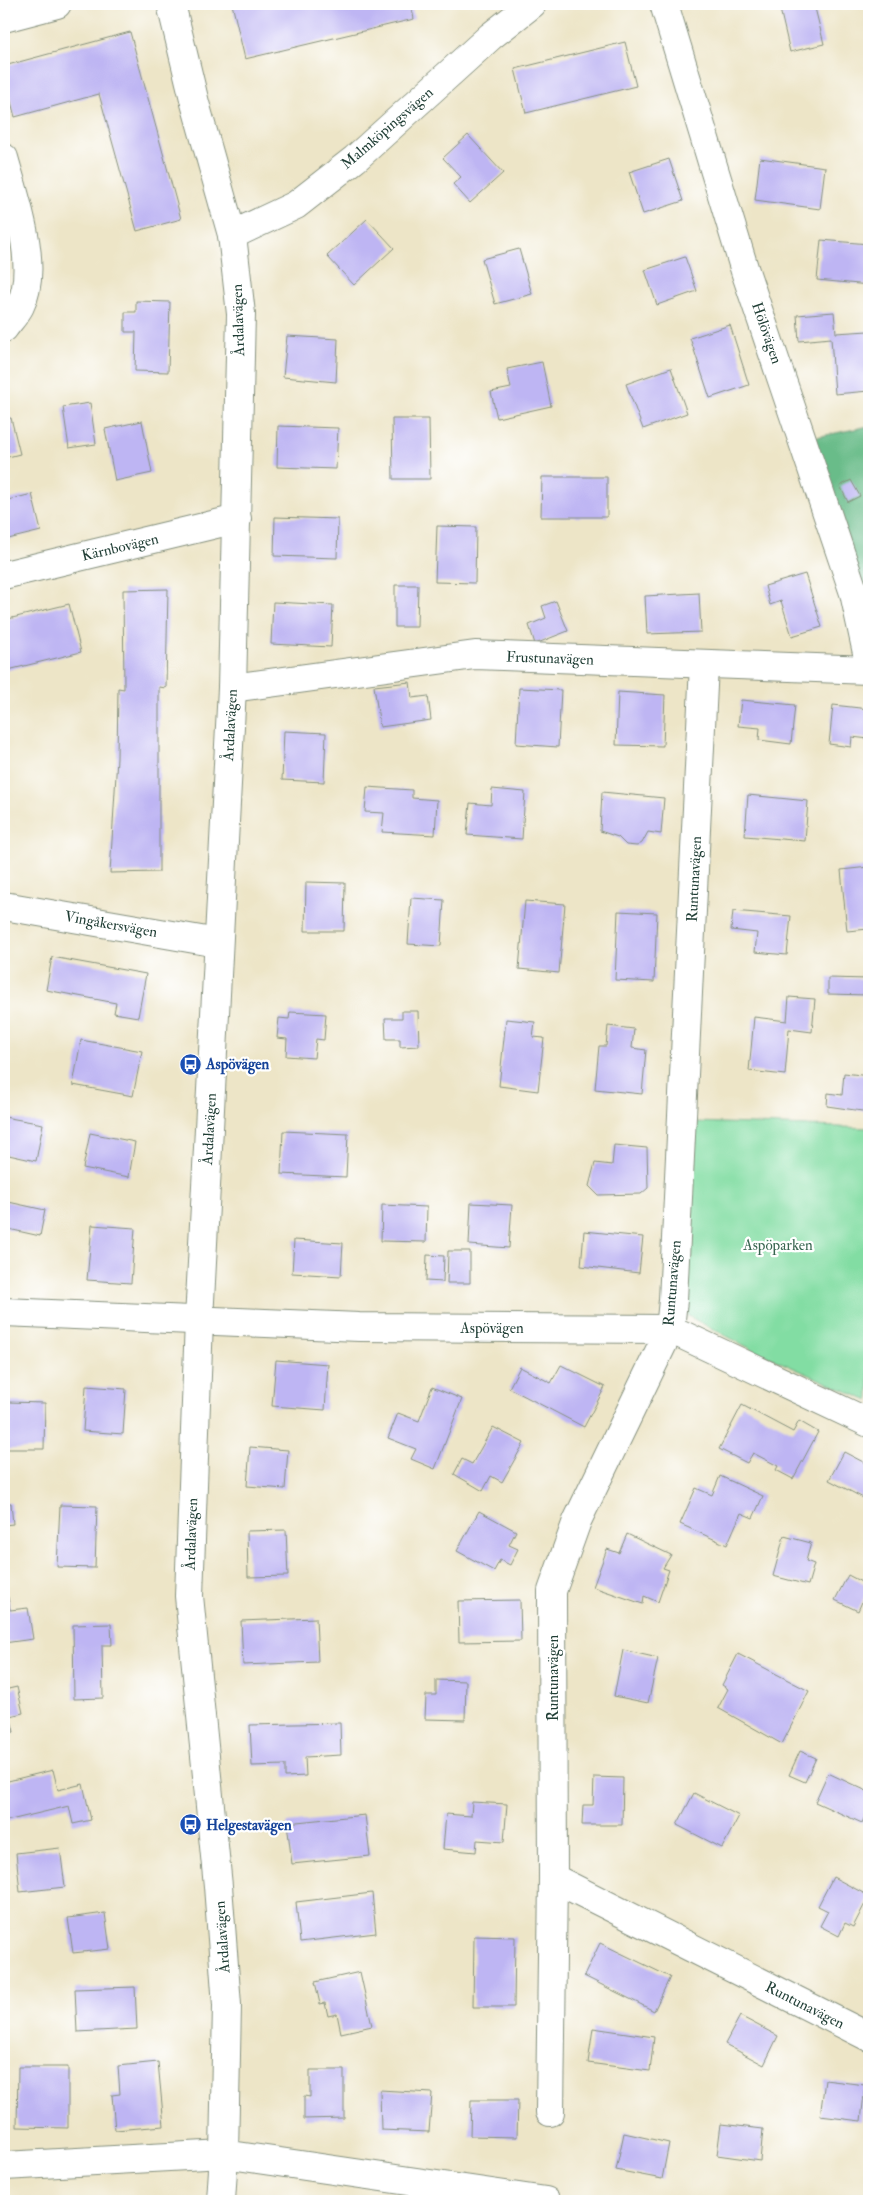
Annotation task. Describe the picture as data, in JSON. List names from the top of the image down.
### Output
{
  "streets": {
    "street": [
      "Malmköpingsvägen",
      "Årdalavägen",
      "Hölövägen",
      "Kärnbovägen",
      "Frustunavägen",
      "Runtunavägen",
      "Vingåkersvägen",
      "Aspövägen"
    ]
  },
  "crossings": [
    ["Malmköpingsvägen", "Årdalavägen"],
    ["Årdalavägen", "Kärnbovägen"],
    ["Årdalavägen", "Frustunavägen"],
    ["Årdalavägen", "Vingåkersvägen"],
    ["Årdalavägen", "Aspövägen"],
    ["Frustunavägen", "Runtunavägen"],
    ["Runtunavägen", "Aspövägen"]
  ],
  "parks": ["Aspöparken"],
  "places": {
    "bus stop": ["Aspövägen", "Helgestavägen"]
  }
}
